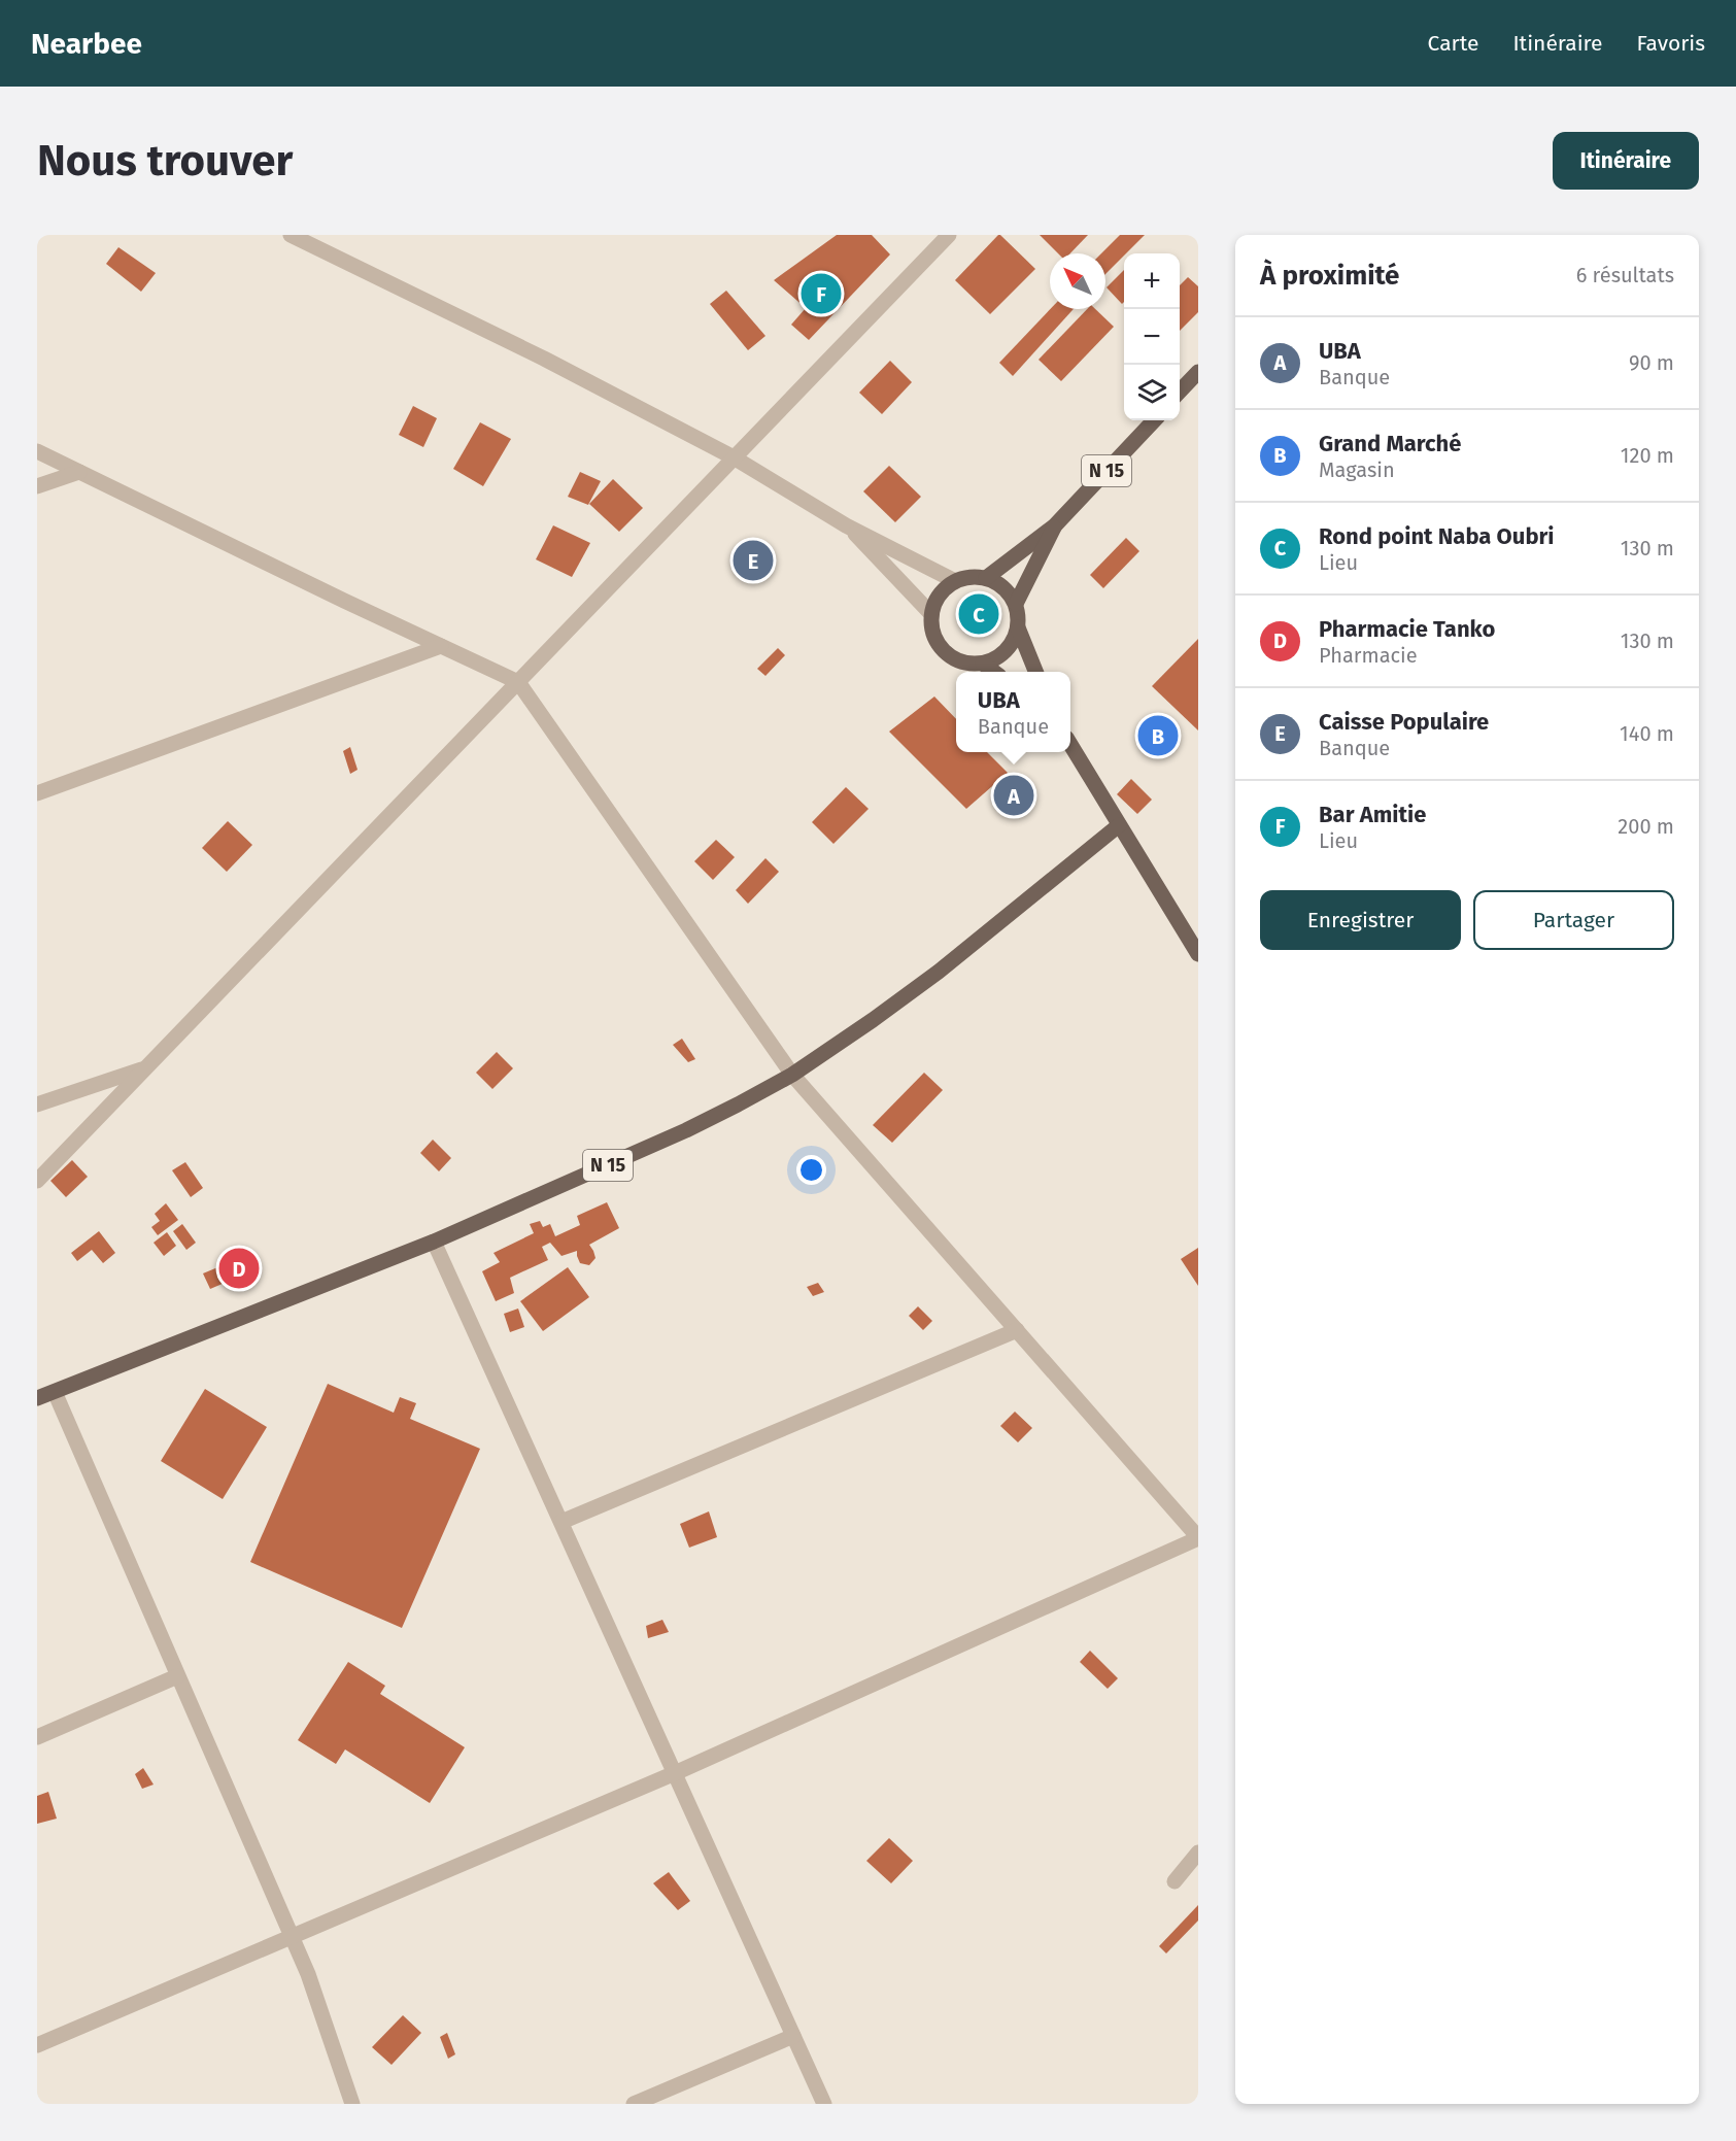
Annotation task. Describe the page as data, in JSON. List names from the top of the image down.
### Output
{
  "streets": {
    "main road": ["N 15"]
  },
  "north": "top left",
  "page": {
    "header": "Nearbee",
    "nav": ["Carte", "Itinéraire", "Favoris"],
    "buttons": [
      "Itinéraire",
      ["Enregistrer", "Partager"]
    ],
    "title": "Nous trouver",
    "heading": ["À proximité", "6 résultats"],
    "map_buttons": ["+", "−"],
    "pins": [
      "F",
      "E",
      "C",
      "B",
      "A",
      "D"
    ],
    "list": [
      {
        "mark": "A",
        "name": "UBA",
        "note": "Banque",
        "value": "90 m"
      },
      {
        "mark": "B",
        "name": "Grand Marché",
        "note": "Magasin",
        "value": "120 m"
      },
      {
        "mark": "C",
        "name": "Rond point Naba Oubri",
        "note": "Lieu",
        "value": "130 m"
      },
      {
        "mark": "D",
        "name": "Pharmacie Tanko",
        "note": "Pharmacie",
        "value": "130 m"
      },
      {
        "mark": "E",
        "name": "Caisse Populaire",
        "note": "Banque",
        "value": "140 m"
      },
      {
        "mark": "F",
        "name": "Bar Amitie",
        "note": "Lieu",
        "value": "200 m"
      }
    ],
    "popup": ["UBA", "Banque"]
  }
}
